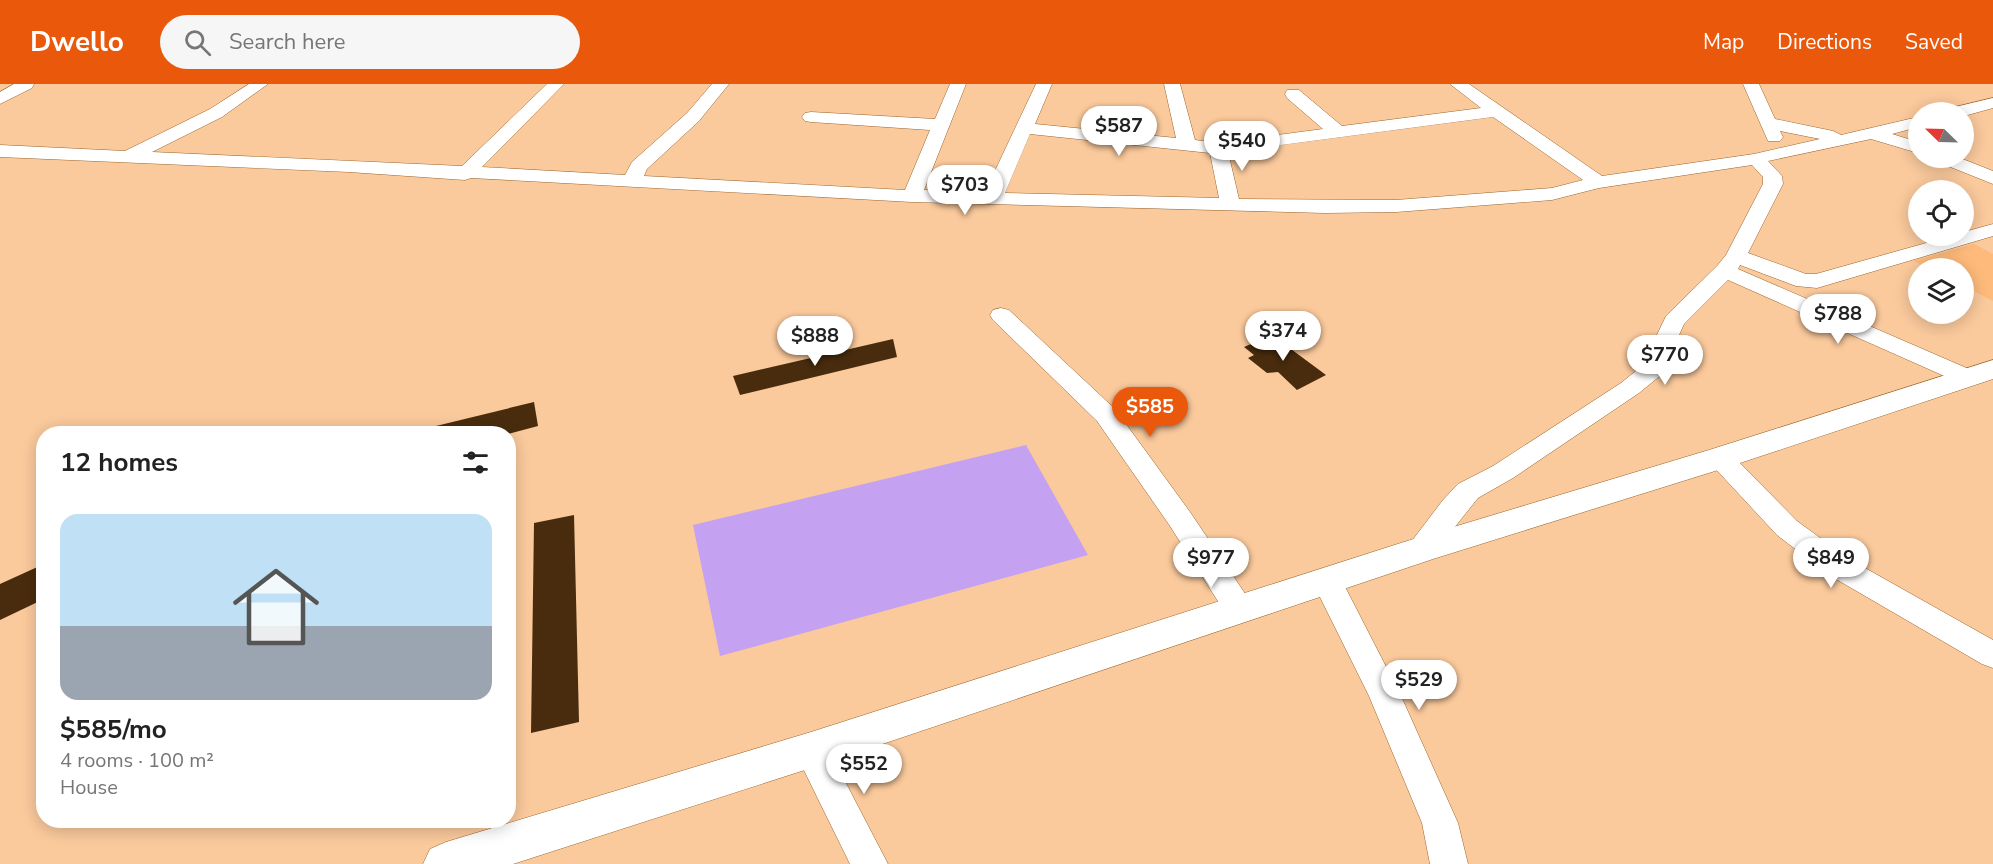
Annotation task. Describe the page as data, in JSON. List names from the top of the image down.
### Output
{
  "north": "top left",
  "page": {
    "header": "Dwello",
    "search": "Search here",
    "nav": ["Map", "Directions", "Saved"],
    "price": [
      "$587",
      "$540",
      "$703",
      "$788",
      "$374",
      "$888",
      "$770",
      "$585",
      "$977",
      "$849",
      "$529",
      "$552"
    ],
    "heading": "12 homes",
    "list": [
      {
        "name": "$585/mo",
        "note": "4 rooms · 100 m² · House"
      }
    ]
  }
}
